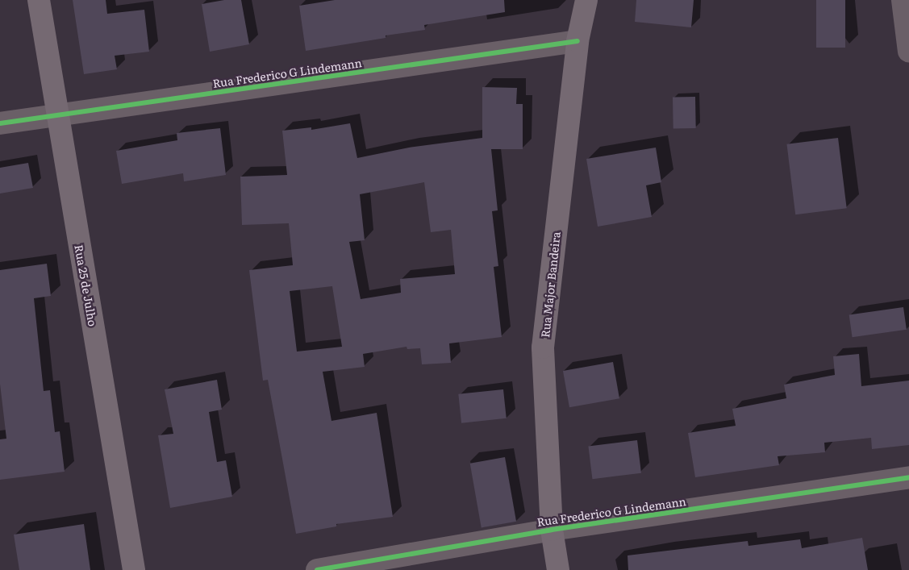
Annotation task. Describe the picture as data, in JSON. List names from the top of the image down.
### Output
{
  "streets": {
    "main road": ["Rua Major Bandeira", "Rua 25 de Julho"],
    "street": ["Rua Frederico G Lindemann"]
  },
  "crossings": [
    ["Rua Frederico G Lindemann", "Rua Major Bandeira"],
    ["Rua Frederico G Lindemann", "Rua 25 de Julho"]
  ]
}
